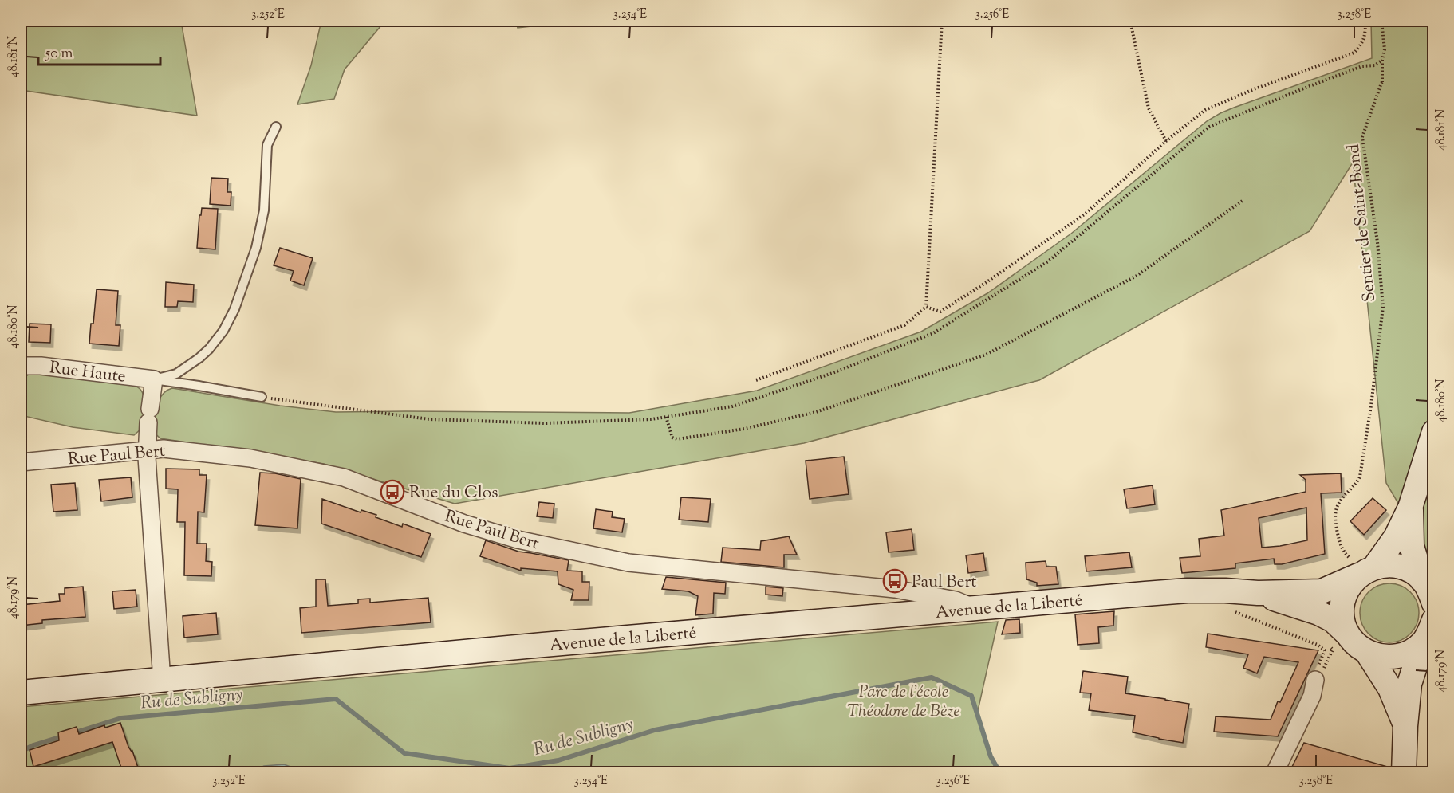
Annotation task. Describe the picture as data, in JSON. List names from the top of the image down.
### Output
{
  "streets": {
    "main road": ["Avenue de la Liberté"],
    "street": ["Rue Haute", "Rue Paul Bert"],
    "path": ["Sentier de Saint-Bond"]
  },
  "crossings": [
    ["Rue Paul Bert", "Avenue de la Liberté"]
  ],
  "water": ["Ru de Subligny"],
  "parks": ["Parc de l'école Théodore de Bèze"],
  "places": {
    "bus stop": ["Rue du Clos", "Paul Bert"]
  },
  "scale_bar": "50 m",
  "coordinates": [
    "3.252°E",
    "3.254°E",
    "3.256°E",
    "3.258°E",
    "48.181°N",
    "48.180°N",
    "48.179°N"
  ]
}
